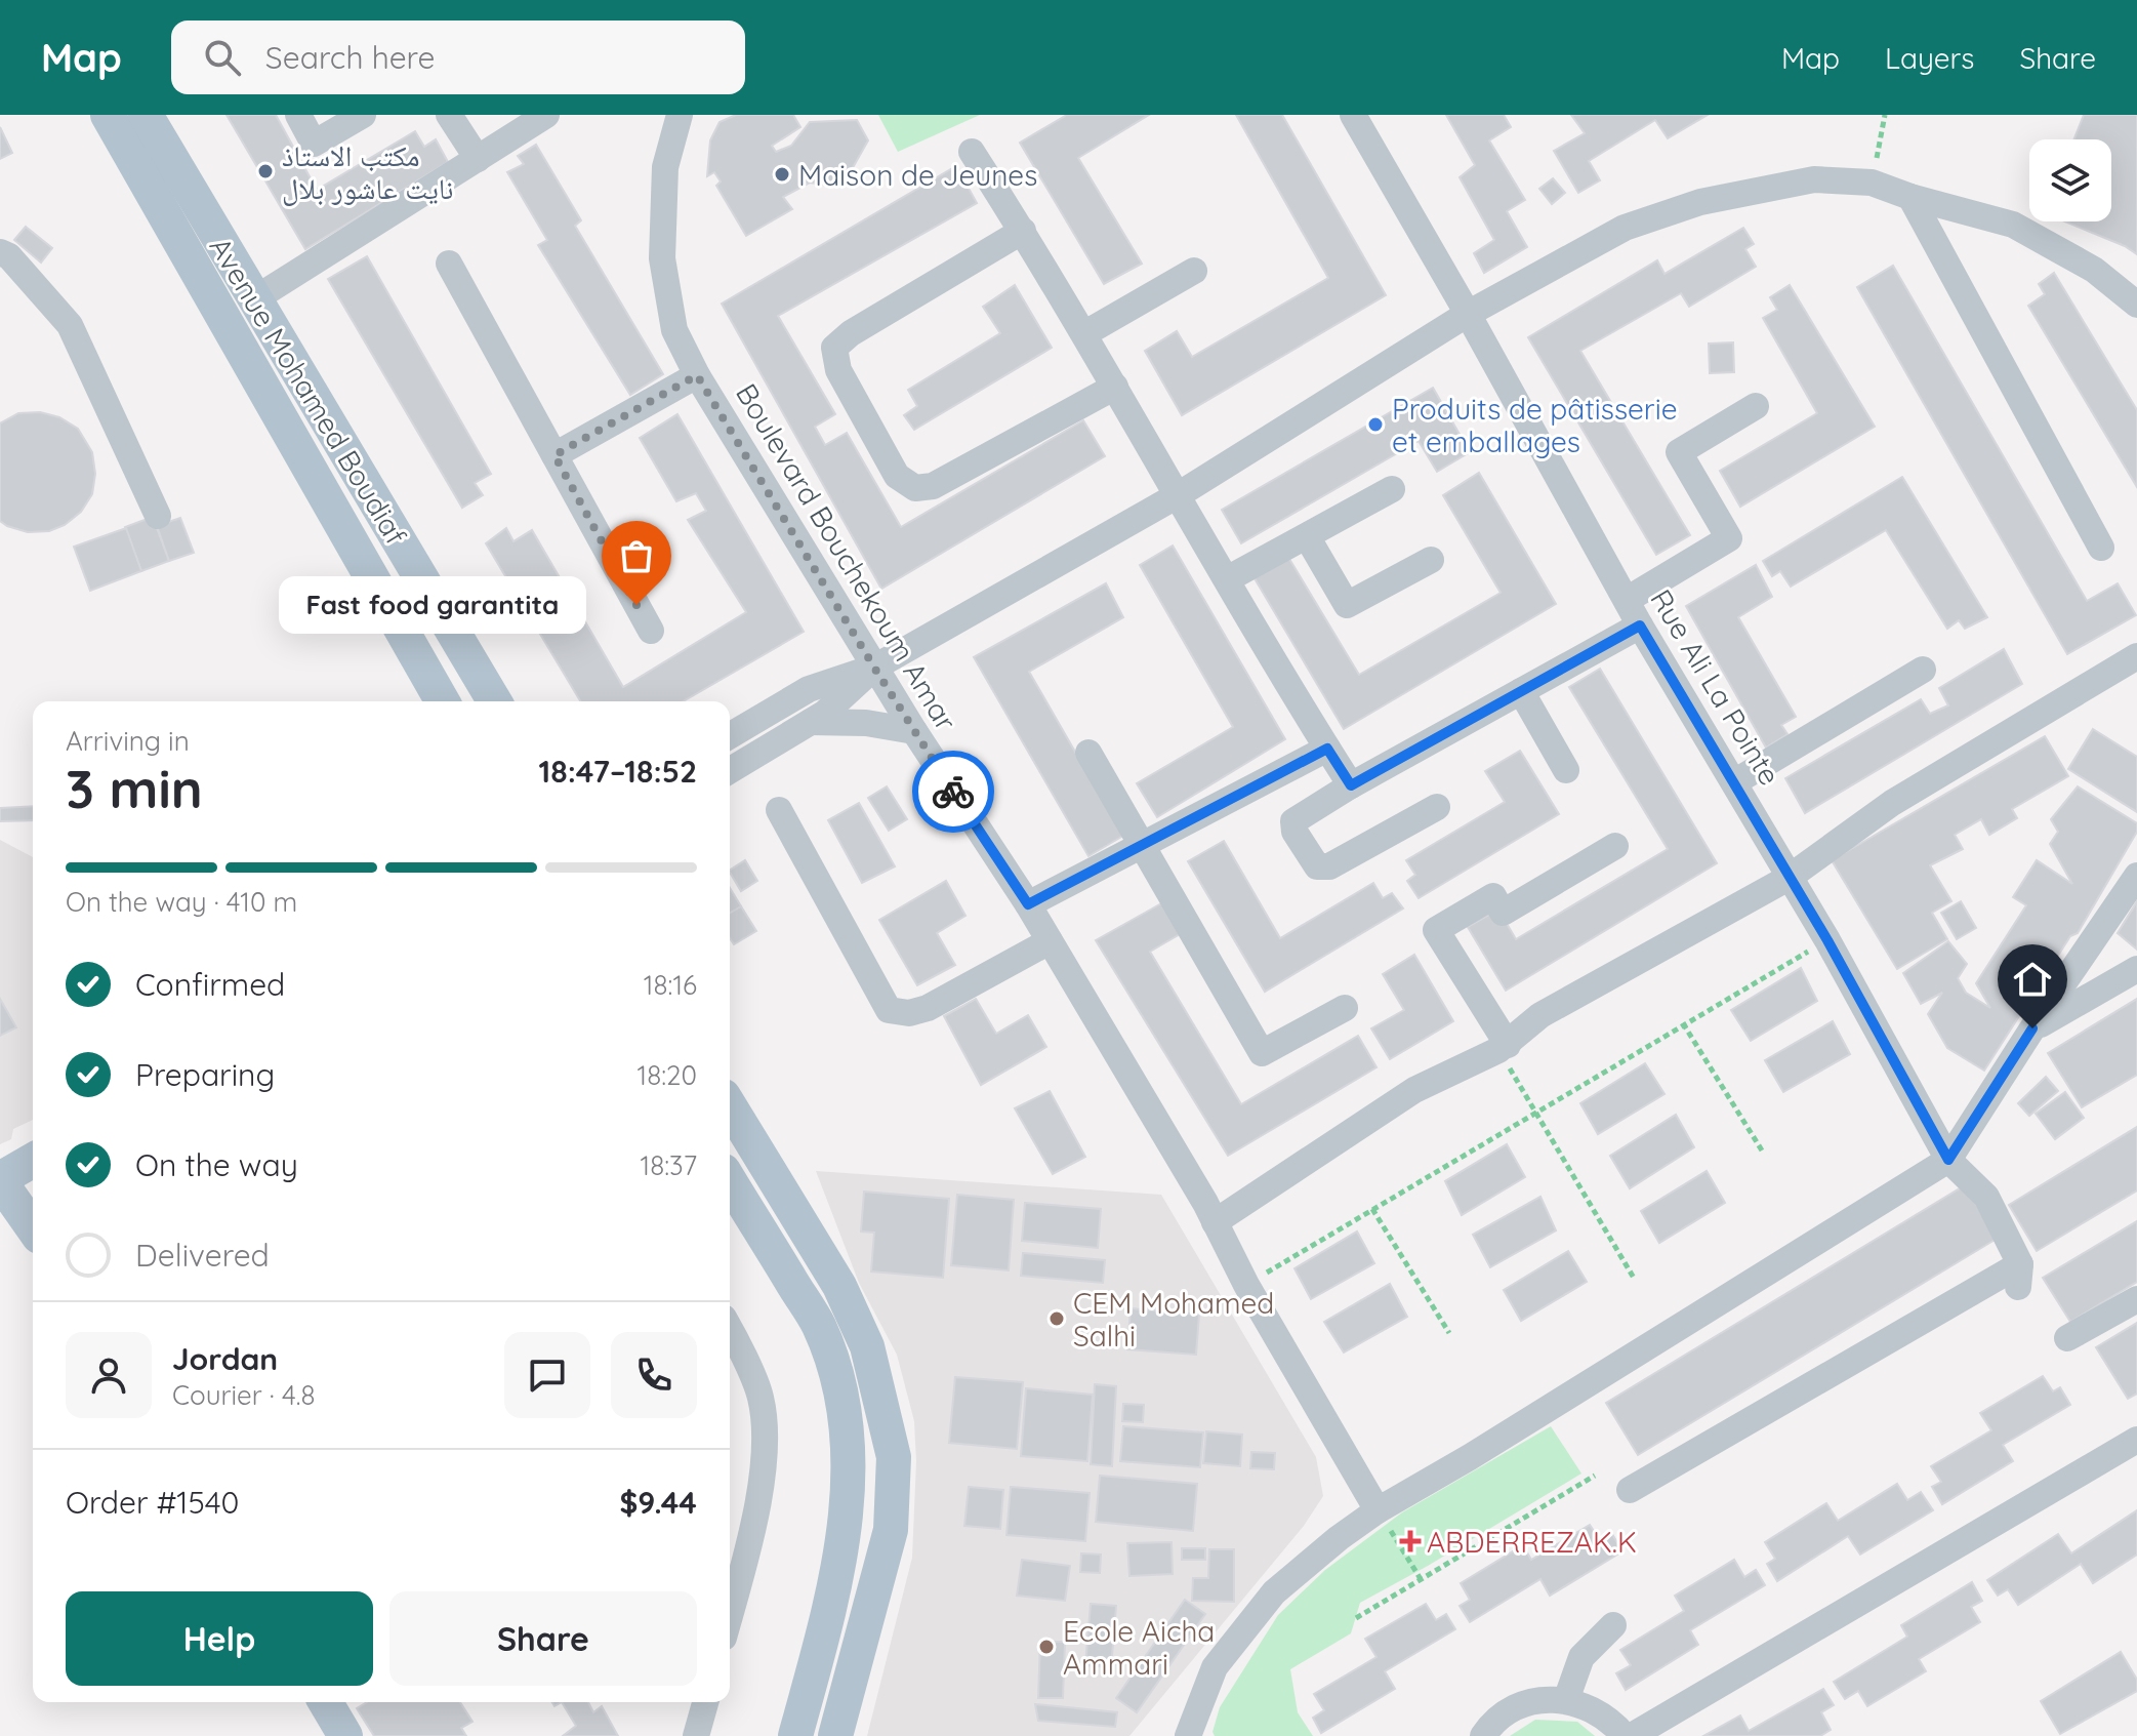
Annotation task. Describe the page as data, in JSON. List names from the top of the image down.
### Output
{
  "streets": {
    "main road": ["Avenue Mohamed Boudiaf"],
    "street": ["Boulevard Bouchekoum Amar", "Rue Ali La Pointe"]
  },
  "places": {
    "other": [
      "مكتب الاستاذ نايت عاشور بلال",
      "Maison de Jeunes",
      "Produits de pâtisserie et emballages",
      "Fast food garantita",
      "CEM Mohamed Salhi",
      "Ecole Aicha Ammari"
    ],
    "health": ["ABDERREZAK.K"]
  },
  "page": {
    "header": "Map",
    "search": "Search here",
    "nav": ["Map", "Layers", "Share"],
    "bubble": "Fast food garantita",
    "heading": ["3 min", "Arriving in", "18:47–18:52"],
    "panel": [
      "Jordan",
      "Courier · 4.8",
      "Order #1540",
      "$9.44"
    ],
    "bar": "On the way · 410 m",
    "list": [
      ["Confirmed", "18:16"],
      ["Preparing", "18:20"],
      ["On the way", "18:37"],
      "Delivered"
    ],
    "buttons": ["Help", "Share"]
  }
}
